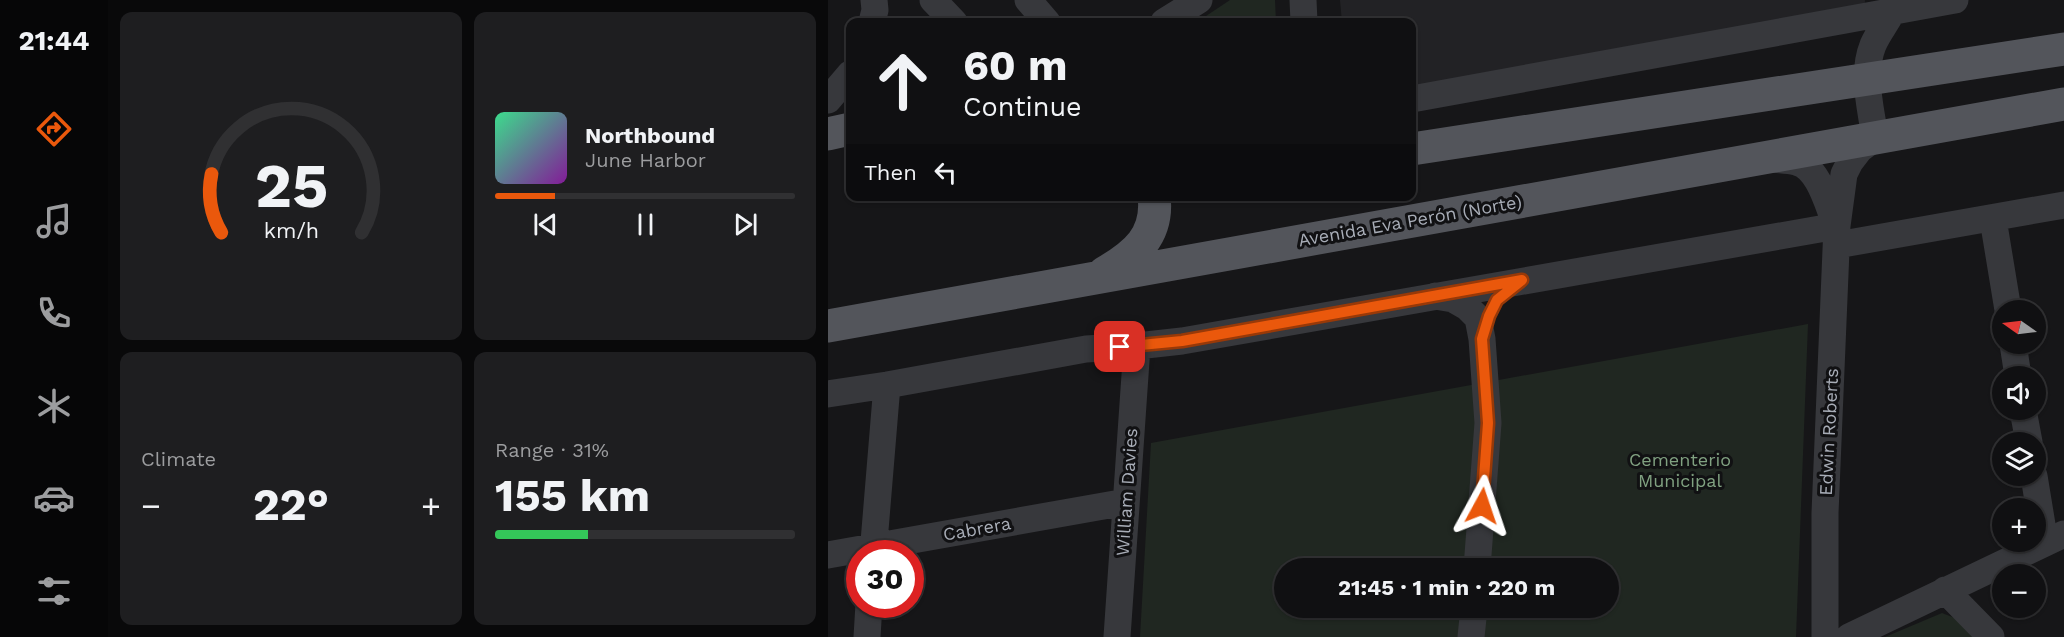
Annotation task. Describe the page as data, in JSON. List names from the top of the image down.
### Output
{
  "streets": {
    "main road": ["Avenida Eva Perón (Norte)"],
    "street": ["Edwin Roberts", "William Davies", "Cabrera"]
  },
  "crossings": [
    ["Avenida Eva Perón (Norte)", "Edwin Roberts"],
    ["William Davies", "Cabrera"]
  ],
  "parks": ["Cementerio Municipal"],
  "north": "left",
  "page": {
    "tabs": "21:44",
    "turn": ["60 m", "Continue"],
    "song": ["Northbound", "June Harbor"],
    "then": "Then",
    "map_buttons": ["+", "−"],
    "tile": [
      "Climate",
      ["Range · 31%", "155 km"]
    ],
    "heat": ["−", "22°", "+"],
    "limit": "30",
    "trip": "21:45 · 1 min · 220 m",
    "gauge": ["25", "km/h"]
  }
}
